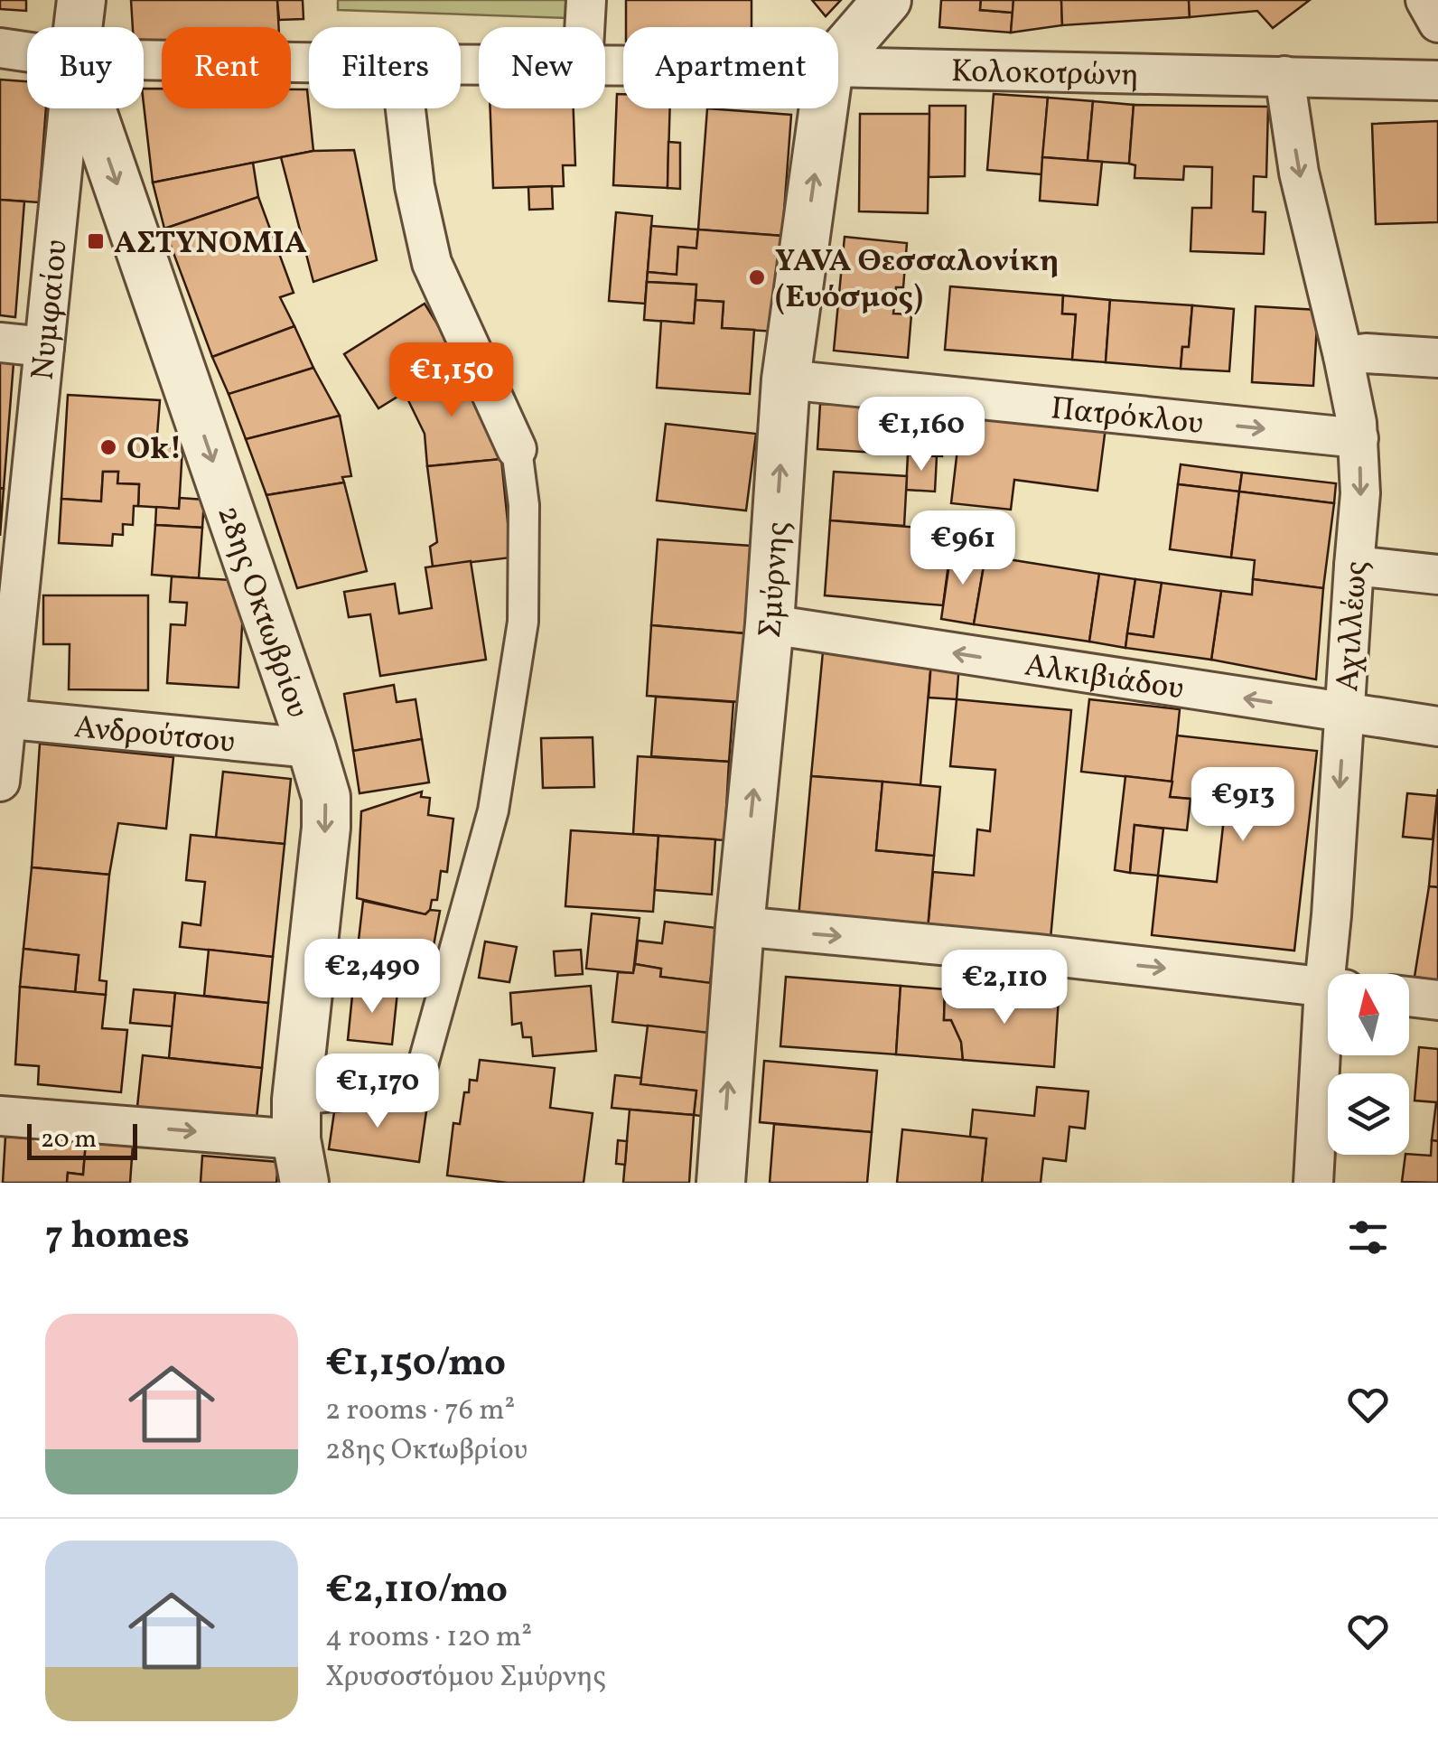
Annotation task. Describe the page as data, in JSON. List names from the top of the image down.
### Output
{
  "streets": {
    "street": [
      "Κολοκοτρώνη",
      "Νυμφαίου",
      "Πατρόκλου",
      "Σμύρνης",
      "28ης Οκτωβρίου",
      "Αχιλλέως",
      "Αλκιβιάδου",
      "Ανδρούτσου"
    ]
  },
  "crossings": [
    ["Κολοκοτρώνη", "Αχιλλέως"],
    ["Νυμφαίου", "Ανδρούτσου"],
    ["Πατρόκλου", "Σμύρνης"],
    ["Πατρόκλου", "Αχιλλέως"],
    ["Σμύρνης", "Αλκιβιάδου"],
    ["28ης Οκτωβρίου", "Ανδρούτσου"],
    ["Αχιλλέως", "Αλκιβιάδου"]
  ],
  "one_way": ["Πατρόκλου", "Αχιλλέως"],
  "places": {
    "transit": ["ΑΣΤΥΝΟΜΙΑ"],
    "other": ["YAVA Θεσσαλονίκη (Ευόσμος)", "Ok!"]
  },
  "scale_bar": "20 m",
  "north": "top",
  "page": {
    "chip": [
      "Buy",
      "Rent",
      "Filters",
      "New",
      "Apartment"
    ],
    "price": [
      "€1,150",
      "€1,160",
      "€961",
      "€913",
      "€2,490",
      "€2,110",
      "€1,170"
    ],
    "scale": "20 m",
    "heading": "7 homes",
    "list": [
      {
        "name": "€1,150/mo",
        "note": "2 rooms · 76 m² · 28ης Οκτωβρίου"
      },
      {
        "name": "€2,110/mo",
        "note": "4 rooms · 120 m² · Χρυσοστόμου Σμύρνης"
      }
    ]
  }
}
